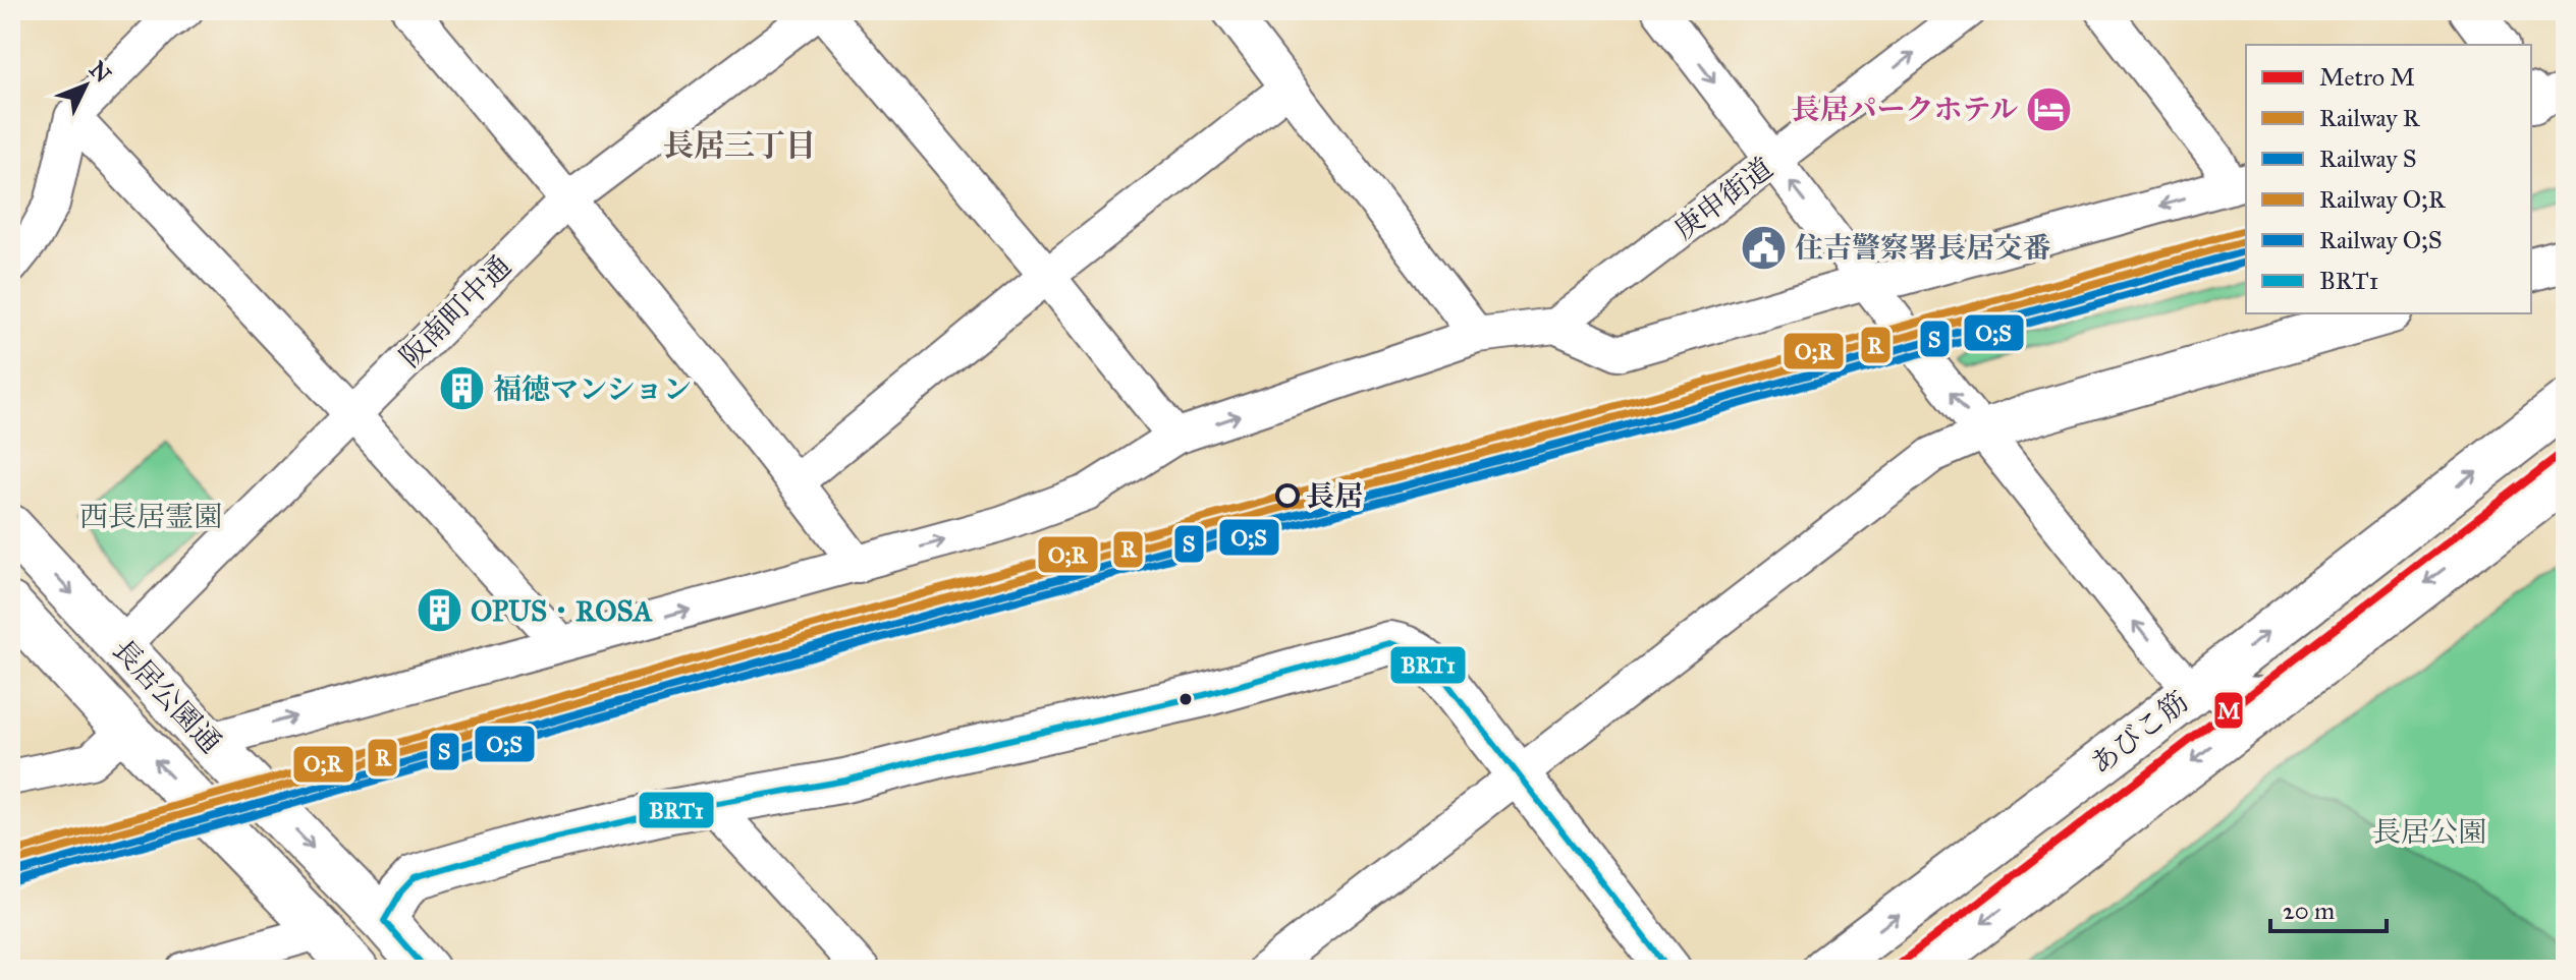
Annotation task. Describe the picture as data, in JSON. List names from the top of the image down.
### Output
{
  "streets": {
    "main road": ["長居公園通", "あびこ筋"],
    "street": ["庚申街道", "阪南町中通"]
  },
  "crossings": [
    ["阪南町中通", "長居公園通"]
  ],
  "districts": ["長居三丁目"],
  "parks": ["西長居霊園", "長居公園"],
  "places": {
    "hotel": ["長居パークホテル"],
    "public building": ["住吉警察署長居交番"],
    "building": ["福徳マンション", "OPUS・ROSA"],
    "other": ["長居"]
  },
  "lines": [
    "rail line O;R",
    "rail line R",
    "rail line S",
    "rail line O;S",
    "metro line M",
    "transit line BRT1"
  ],
  "legend": [
    "Metro M",
    "Railway R",
    "Railway S",
    "Railway O;R",
    "Railway O;S",
    "BRT1"
  ],
  "scale_bar": "20 m",
  "north": "top right"
}
